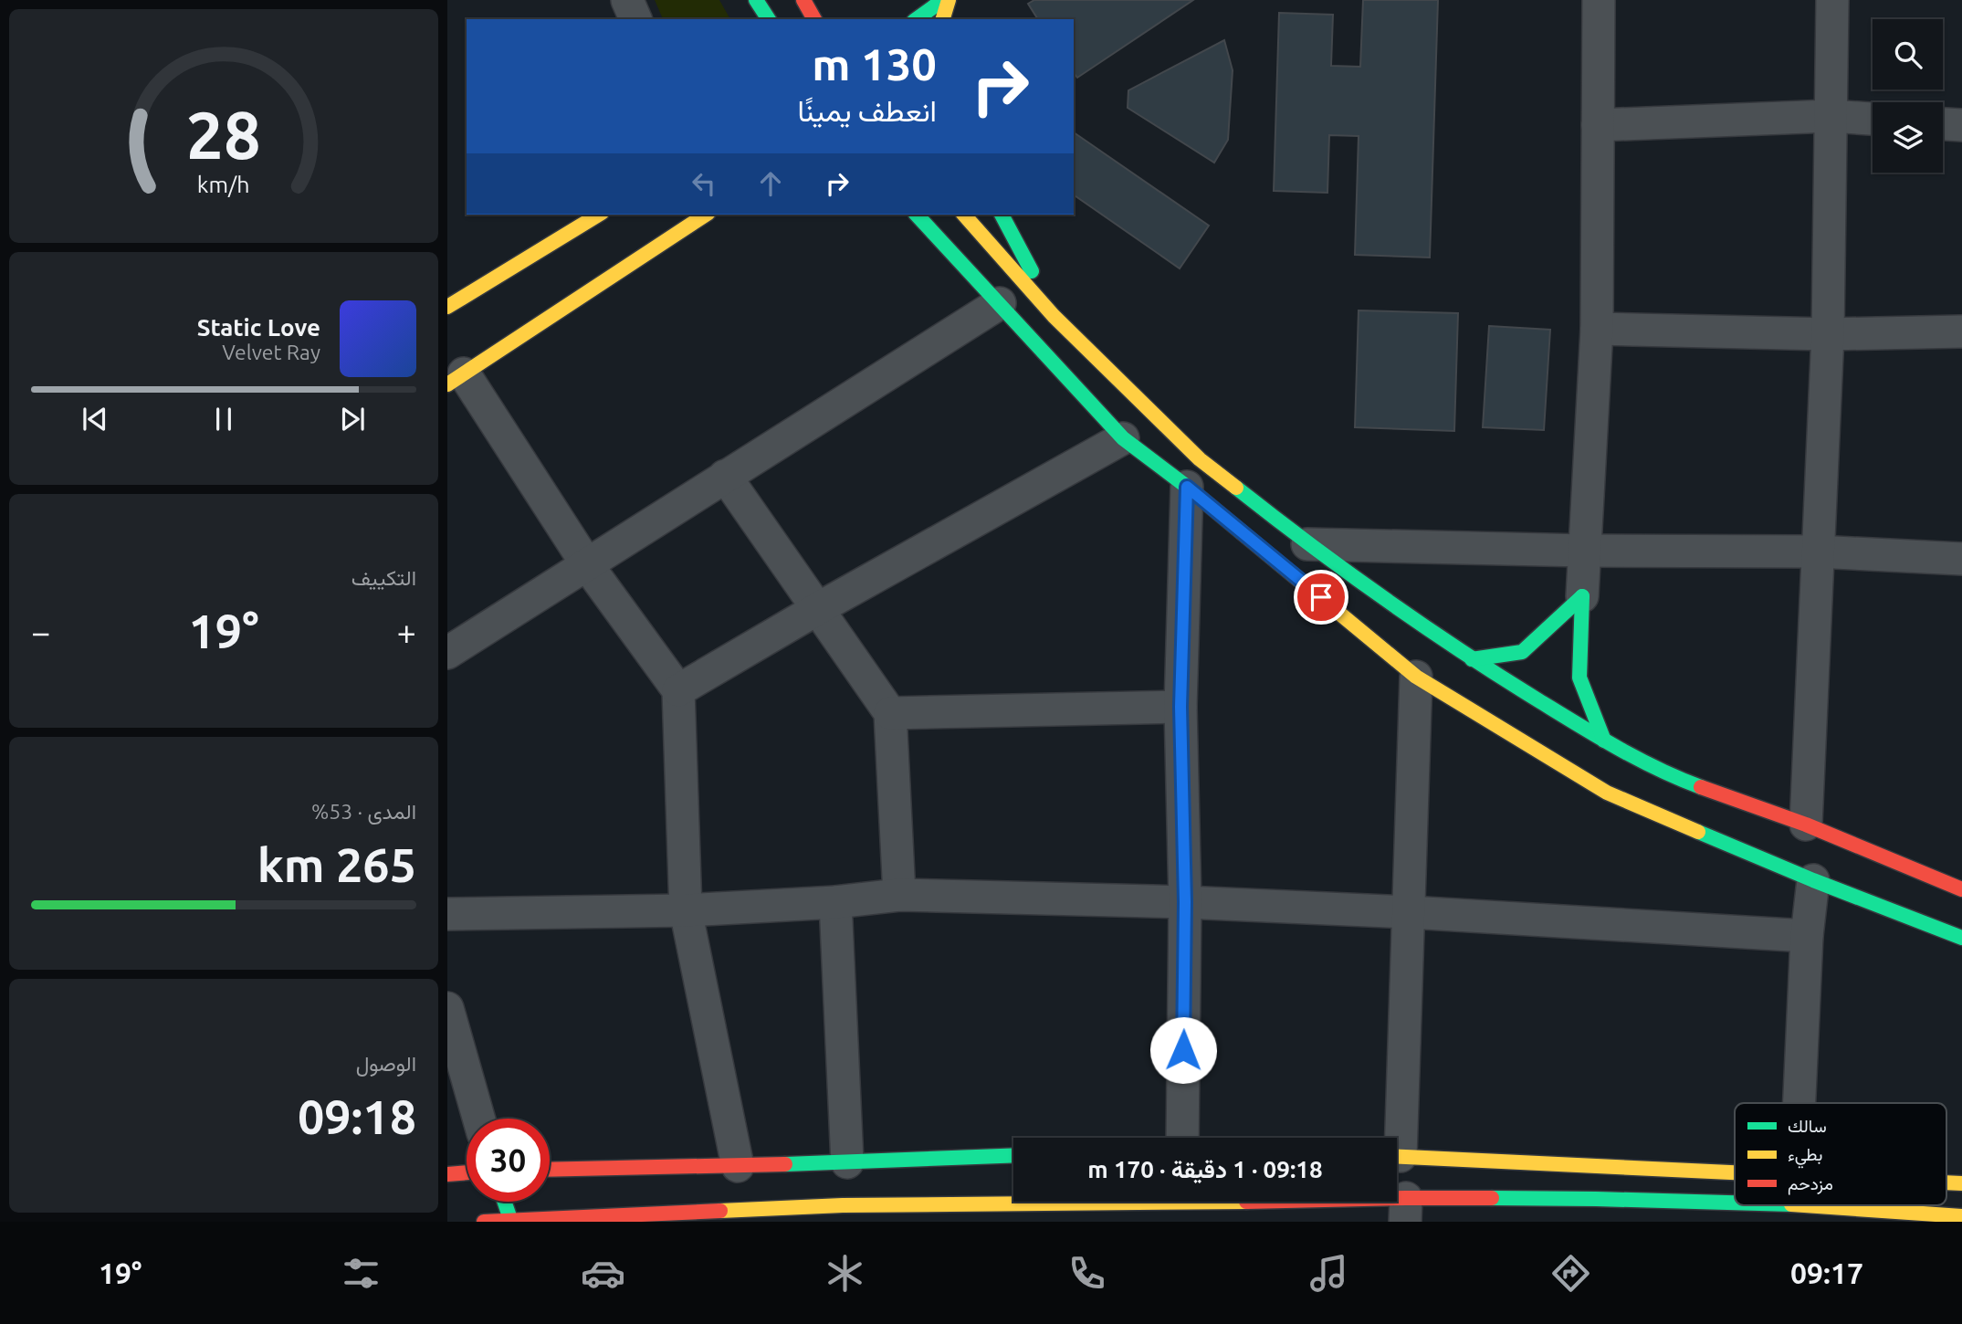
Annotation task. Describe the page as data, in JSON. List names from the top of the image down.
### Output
{
  "legend": ["سالك", "بطيء", "مزدحم"],
  "page": {
    "turn": ["130 m", "انعطف يمينًا"],
    "song": ["Static Love", "Velvet Ray"],
    "tile": [
      "التكييف",
      ["المدى · 53%", "265 km"],
      ["الوصول", "09:18"]
    ],
    "heat": ["−", "19°", "+"],
    "limit": "30",
    "trip": "09:18 · 1 دقيقة · 170 m",
    "tabs": ["09:17", "19°"],
    "gauge": ["28", "km/h"]
  }
}
